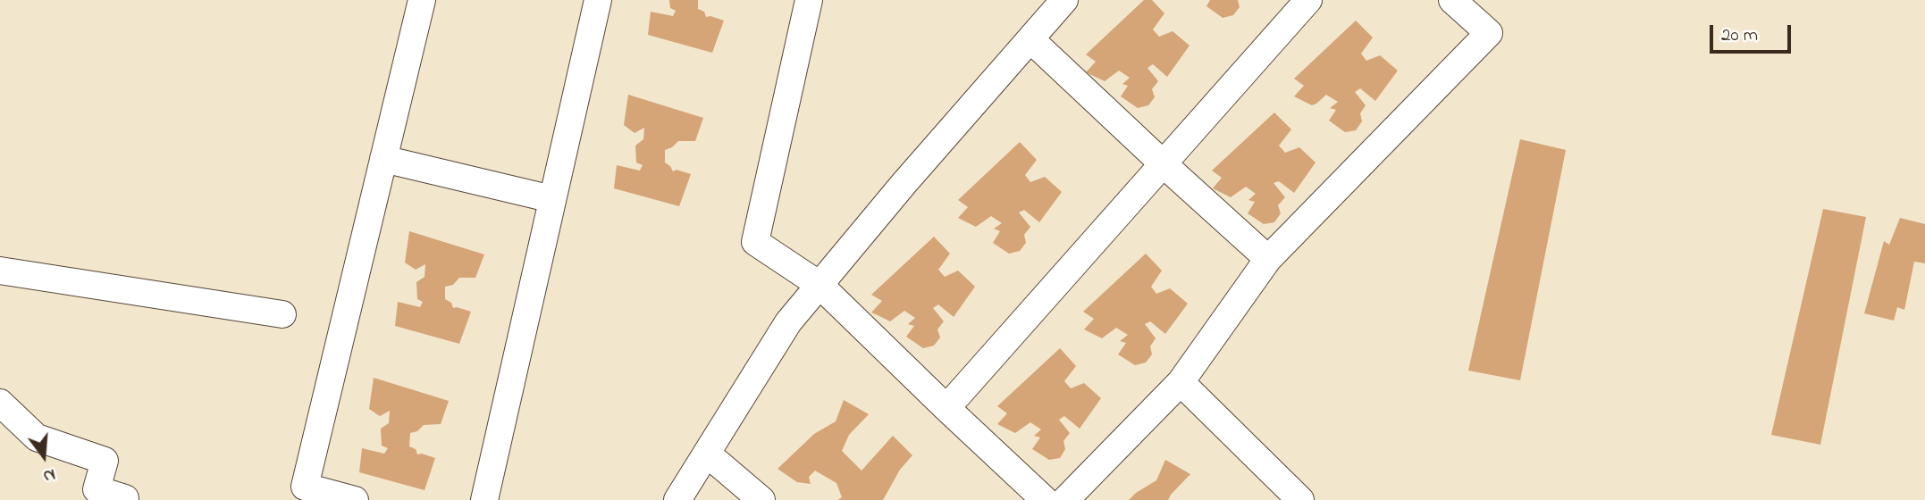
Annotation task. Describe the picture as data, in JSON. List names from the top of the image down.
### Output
{
  "scale_bar": "20 m",
  "north": "bottom"
}
